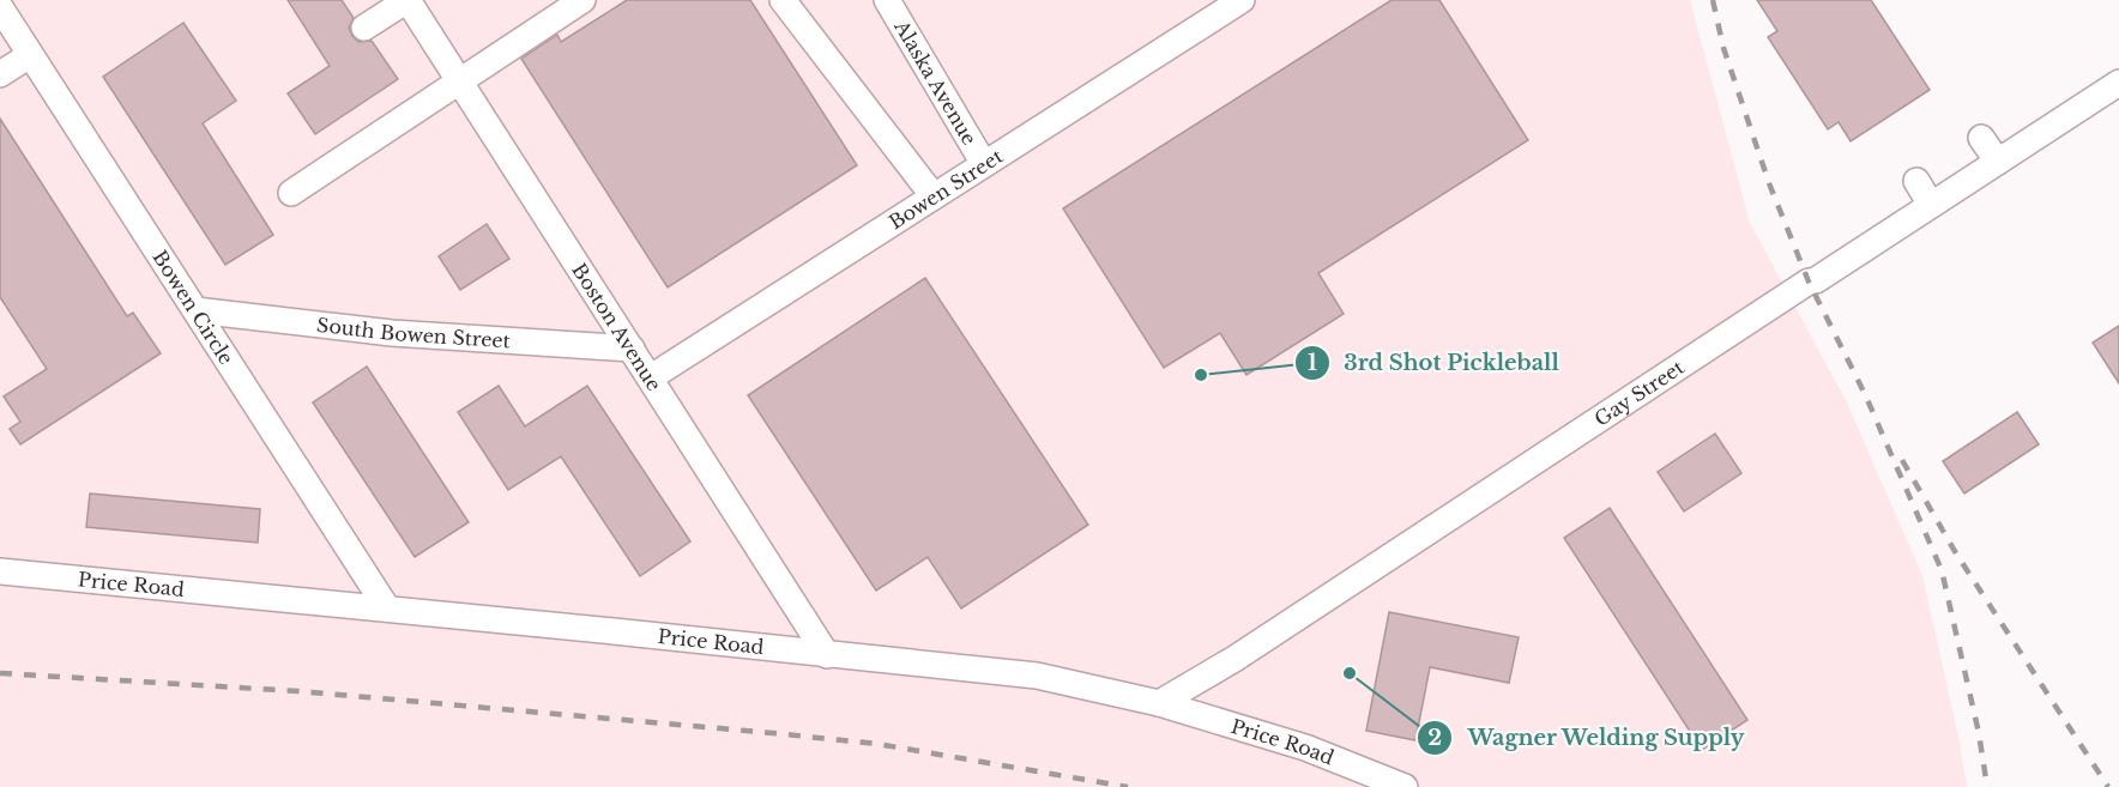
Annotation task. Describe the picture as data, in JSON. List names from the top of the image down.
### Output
{
  "streets": {
    "street": [
      "Alaska Avenue",
      "Bowen Street",
      "Bowen Circle",
      "Boston Avenue",
      "South Bowen Street",
      "Gay Street",
      "Price Road"
    ]
  },
  "crossings": [
    ["Alaska Avenue", "Bowen Street"],
    ["Bowen Street", "Boston Avenue"],
    ["Bowen Circle", "South Bowen Street"],
    ["Bowen Circle", "Price Road"],
    ["Boston Avenue", "South Bowen Street"],
    ["Boston Avenue", "Price Road"],
    ["Gay Street", "Price Road"]
  ],
  "places": ["3rd Shot Pickleball", "Wagner Welding Supply"]
}
